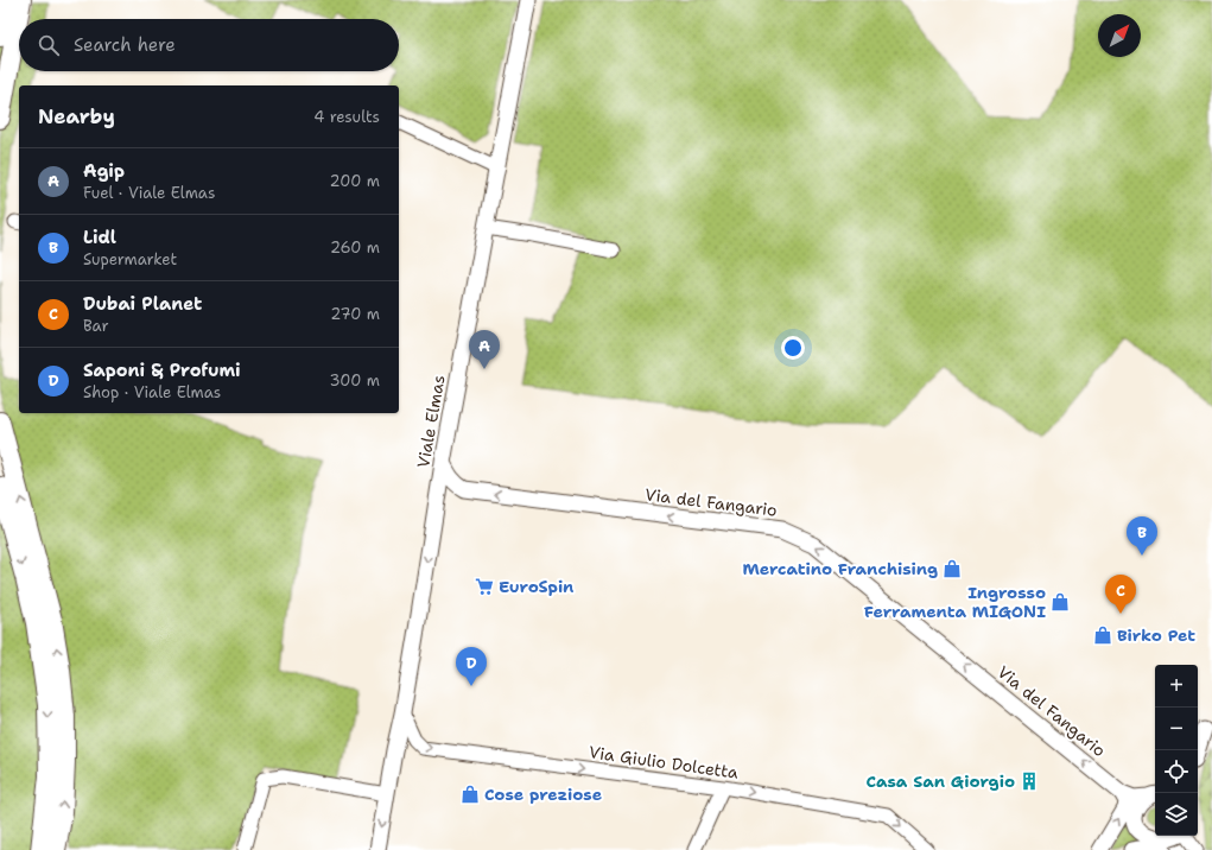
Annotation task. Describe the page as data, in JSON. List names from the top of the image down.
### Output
{
  "streets": {
    "main road": ["Viale Elmas", "Via del Fangario"],
    "street": ["Via Giulio Dolcetta"]
  },
  "crossings": [
    ["Viale Elmas", "Via Giulio Dolcetta"]
  ],
  "one_way": ["Via del Fangario", "Via Giulio Dolcetta"],
  "places": {
    "shop": [
      "Mercatino Franchising",
      "Ingrosso Ferramenta MIGONI",
      "Birko Pet",
      "Cose preziose"
    ],
    "supermarket": ["EuroSpin"],
    "building": ["Casa San Giorgio"]
  },
  "north": "top right",
  "page": {
    "search": "Search here",
    "heading": ["Nearby", "4 results"],
    "list": [
      {
        "mark": "A",
        "name": "Agip",
        "note": "Fuel · Viale Elmas",
        "value": "200 m"
      },
      {
        "mark": "B",
        "name": "Lidl",
        "note": "Supermarket",
        "value": "260 m"
      },
      {
        "mark": "C",
        "name": "Dubai Planet",
        "note": "Bar",
        "value": "270 m"
      },
      {
        "mark": "D",
        "name": "Saponi & Profumi",
        "note": "Shop · Viale Elmas",
        "value": "300 m"
      }
    ],
    "pins": [
      "A",
      "B",
      "C",
      "D"
    ],
    "map_buttons": ["+", "−"]
  }
}
